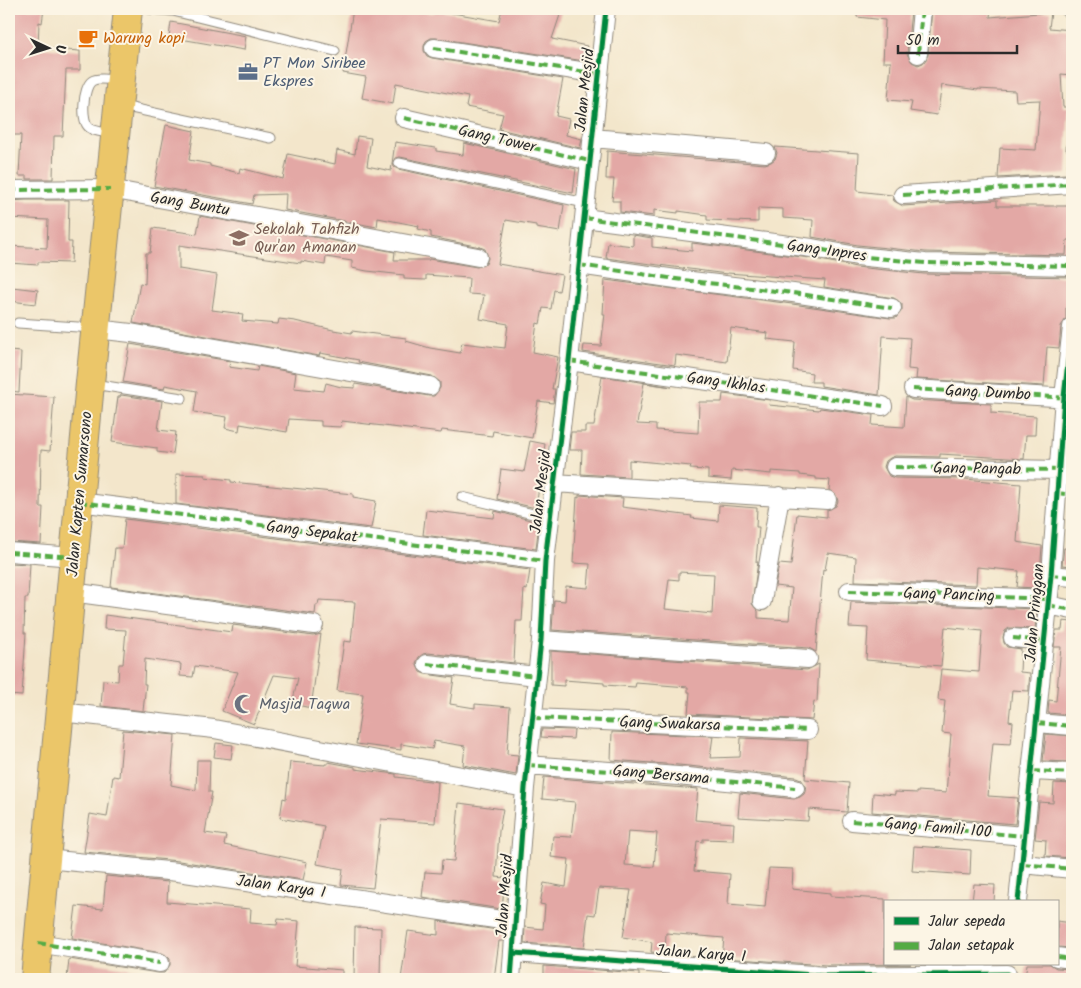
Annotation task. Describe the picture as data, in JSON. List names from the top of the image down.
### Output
{
  "streets": {
    "highway": ["Jalan Kapten Sumarsono"],
    "street": [
      "Jalan Mesjid",
      "Gang Tower",
      "Gang Buntu",
      "Gang Inpres",
      "Gang Ikhlas",
      "Gang Dumbo",
      "Gang Pangab",
      "Gang Sepakat",
      "Gang Pancing",
      "Jalan Pringgan",
      "Gang Swakarsa",
      "Gang Bersama",
      "Gang Famili 100",
      "Jalan Karya I"
    ]
  },
  "crossings": [
    ["Jalan Mesjid", "Gang Tower"],
    ["Jalan Mesjid", "Gang Inpres"],
    ["Jalan Mesjid", "Gang Ikhlas"],
    ["Jalan Mesjid", "Gang Sepakat"],
    ["Jalan Mesjid", "Gang Swakarsa"],
    ["Jalan Mesjid", "Gang Bersama"],
    ["Jalan Mesjid", "Jalan Karya I"],
    ["Gang Buntu", "Jalan Kapten Sumarsono"],
    ["Gang Dumbo", "Jalan Pringgan"],
    ["Gang Pangab", "Jalan Pringgan"],
    ["Jalan Kapten Sumarsono", "Gang Sepakat"],
    ["Jalan Kapten Sumarsono", "Jalan Karya I"],
    ["Gang Pancing", "Jalan Pringgan"],
    ["Jalan Pringgan", "Gang Famili 100"]
  ],
  "places": {
    "cafe": ["Warung kopi"],
    "office": ["PT Mon Siribee Ekspres"],
    "school or university": ["Sekolah Tahfizh Qur'an Amanan"],
    "mosque": ["Masjid Taqwa"]
  },
  "legend": ["Jalur sepeda", "Jalan setapak"],
  "scale_bar": "50 m",
  "north": "right"
}
